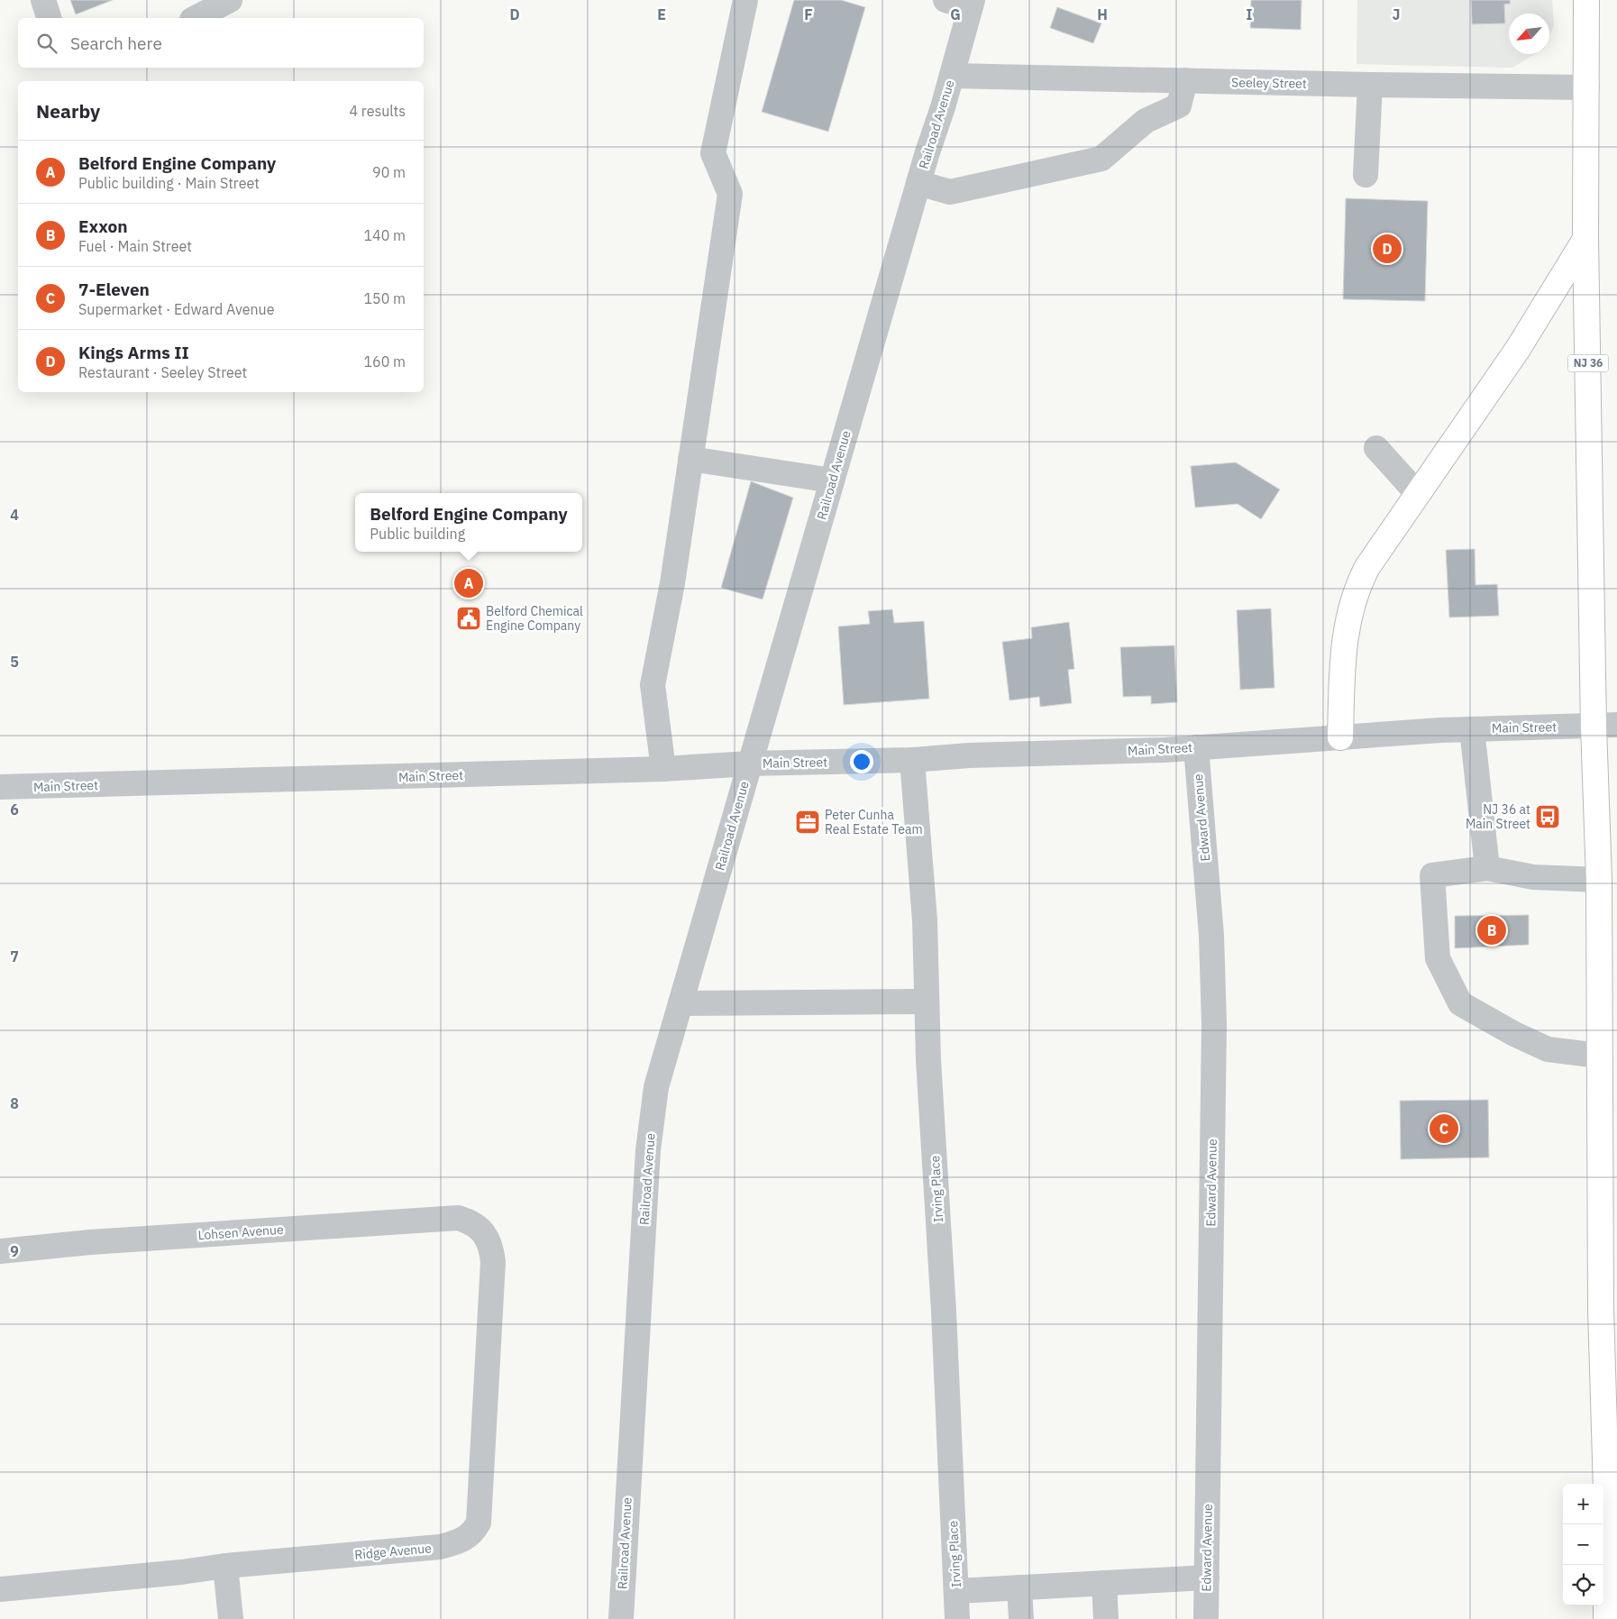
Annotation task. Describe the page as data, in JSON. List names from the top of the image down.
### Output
{
  "streets": {
    "highway": ["NJ 36"],
    "street": [
      "Seeley Street",
      "Railroad Avenue",
      "Main Street",
      "Edward Avenue",
      "Irving Place",
      "Lohsen Avenue",
      "Ridge Avenue"
    ]
  },
  "crossings": [
    ["Seeley Street", "Railroad Avenue"],
    ["Seeley Street", "NJ 36"],
    ["Railroad Avenue", "Main Street"],
    ["NJ 36", "Main Street"],
    ["Main Street", "Edward Avenue"],
    ["Main Street", "Irving Place"],
    ["Lohsen Avenue", "Ridge Avenue"]
  ],
  "places": {
    "public building": ["Belford Chemical Engine Company"],
    "bus stop": ["NJ 36 at Main Street"],
    "office": ["Peter Cunha Real Estate Team"]
  },
  "north": "bottom left",
  "page": {
    "search": "Search here",
    "heading": ["Nearby", "4 results"],
    "list": [
      {
        "mark": "A",
        "name": "Belford Engine Company",
        "note": "Public building · Main Street",
        "value": "90 m"
      },
      {
        "mark": "B",
        "name": "Exxon",
        "note": "Fuel · Main Street",
        "value": "140 m"
      },
      {
        "mark": "C",
        "name": "7-Eleven",
        "note": "Supermarket · Edward Avenue",
        "value": "150 m"
      },
      {
        "mark": "D",
        "name": "Kings Arms II",
        "note": "Restaurant · Seeley Street",
        "value": "160 m"
      }
    ],
    "pins": [
      "D",
      "A",
      "B",
      "C"
    ],
    "popup": ["Belford Engine Company", "Public building"],
    "map_buttons": ["+", "−"]
  },
  "grid": {
    "columns": [
      "D",
      "E",
      "F",
      "G",
      "H",
      "I",
      "J"
    ],
    "rows": [
      "4",
      "5",
      "6",
      "7",
      "8",
      "9"
    ]
  }
}
